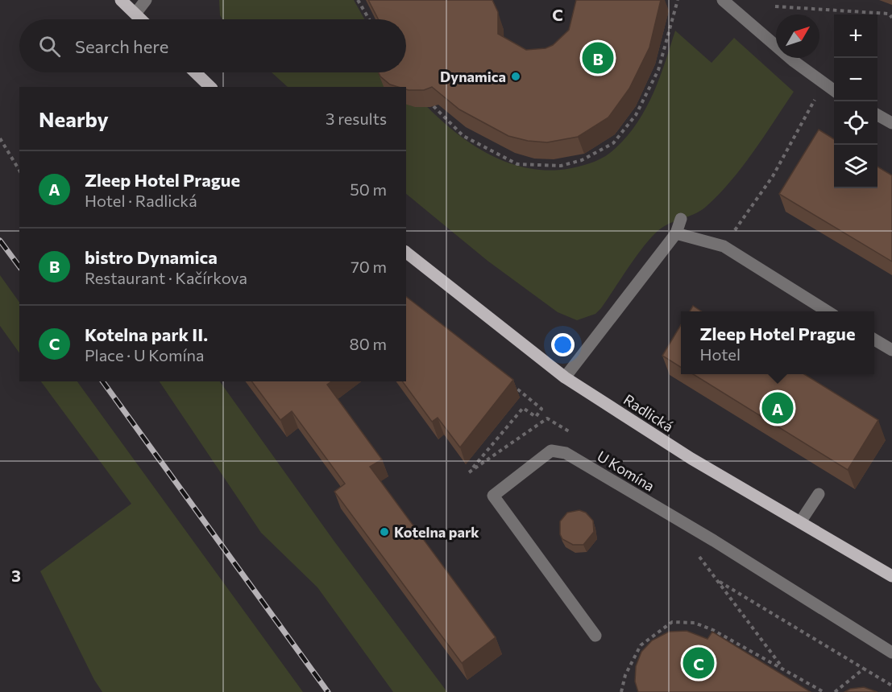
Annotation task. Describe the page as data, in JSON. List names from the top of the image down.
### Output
{
  "streets": {
    "main road": ["Radlická"],
    "street": ["U Komína"]
  },
  "places": ["Dynamica", "Kotelna park"],
  "north": "top right",
  "page": {
    "map_buttons": ["+", "−"],
    "search": "Search here",
    "pins": ["B", "A", "C"],
    "heading": ["Nearby", "3 results"],
    "list": [
      {
        "mark": "A",
        "name": "Zleep Hotel Prague",
        "note": "Hotel · Radlická",
        "value": "50 m"
      },
      {
        "mark": "B",
        "name": "bistro Dynamica",
        "note": "Restaurant · Kačírkova",
        "value": "70 m"
      },
      {
        "mark": "C",
        "name": "Kotelna park II.",
        "note": "Place · U Komína",
        "value": "80 m"
      }
    ],
    "popup": ["Zleep Hotel Prague", "Hotel"]
  },
  "grid": {
    "columns": ["C"],
    "rows": ["3"]
  }
}
